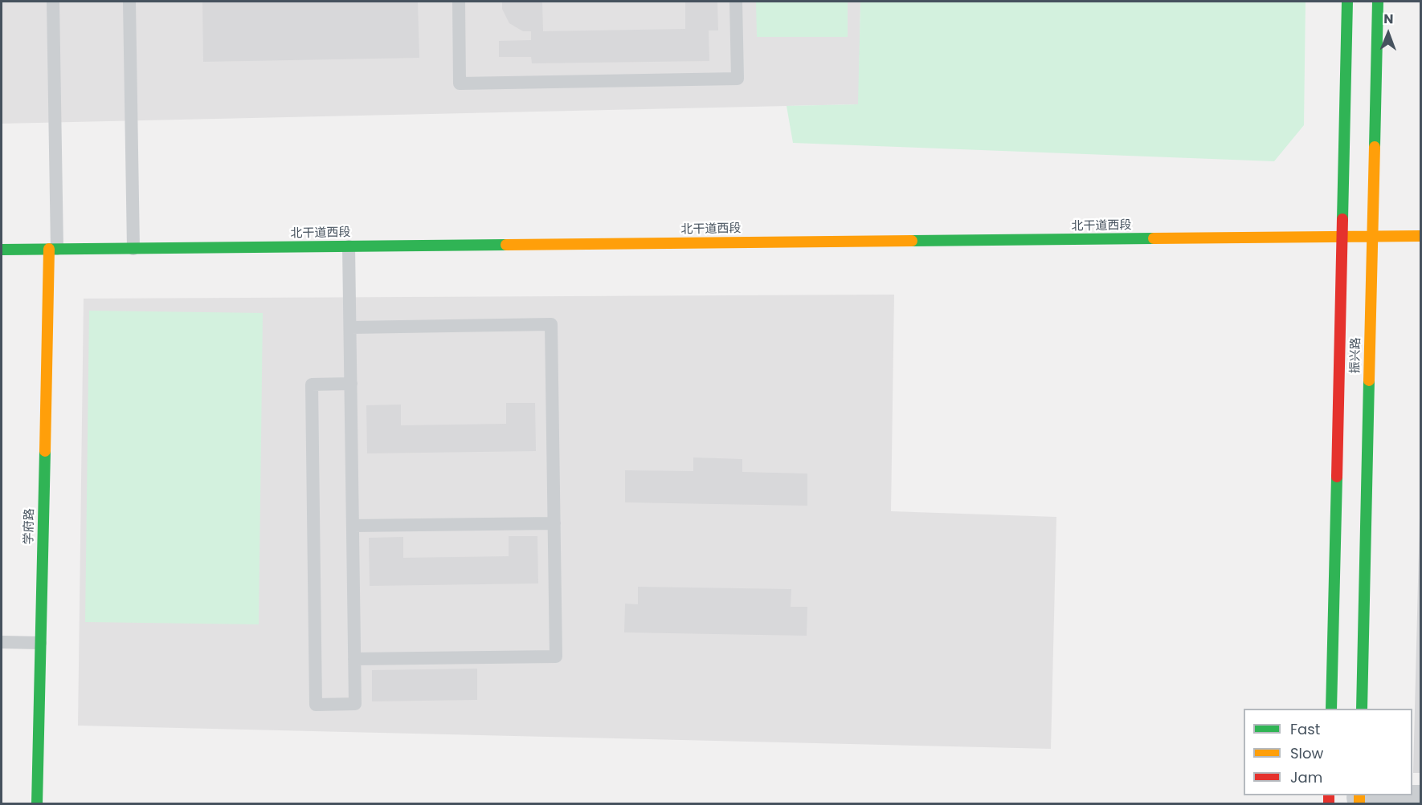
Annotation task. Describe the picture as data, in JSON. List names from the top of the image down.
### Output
{
  "streets": {
    "street": ["北干道西段", "振兴路", "学府路"]
  },
  "crossings": [
    ["北干道西段", "振兴路"],
    ["北干道西段", "学府路"]
  ],
  "legend": ["Fast", "Slow", "Jam"],
  "north": "top"
}
